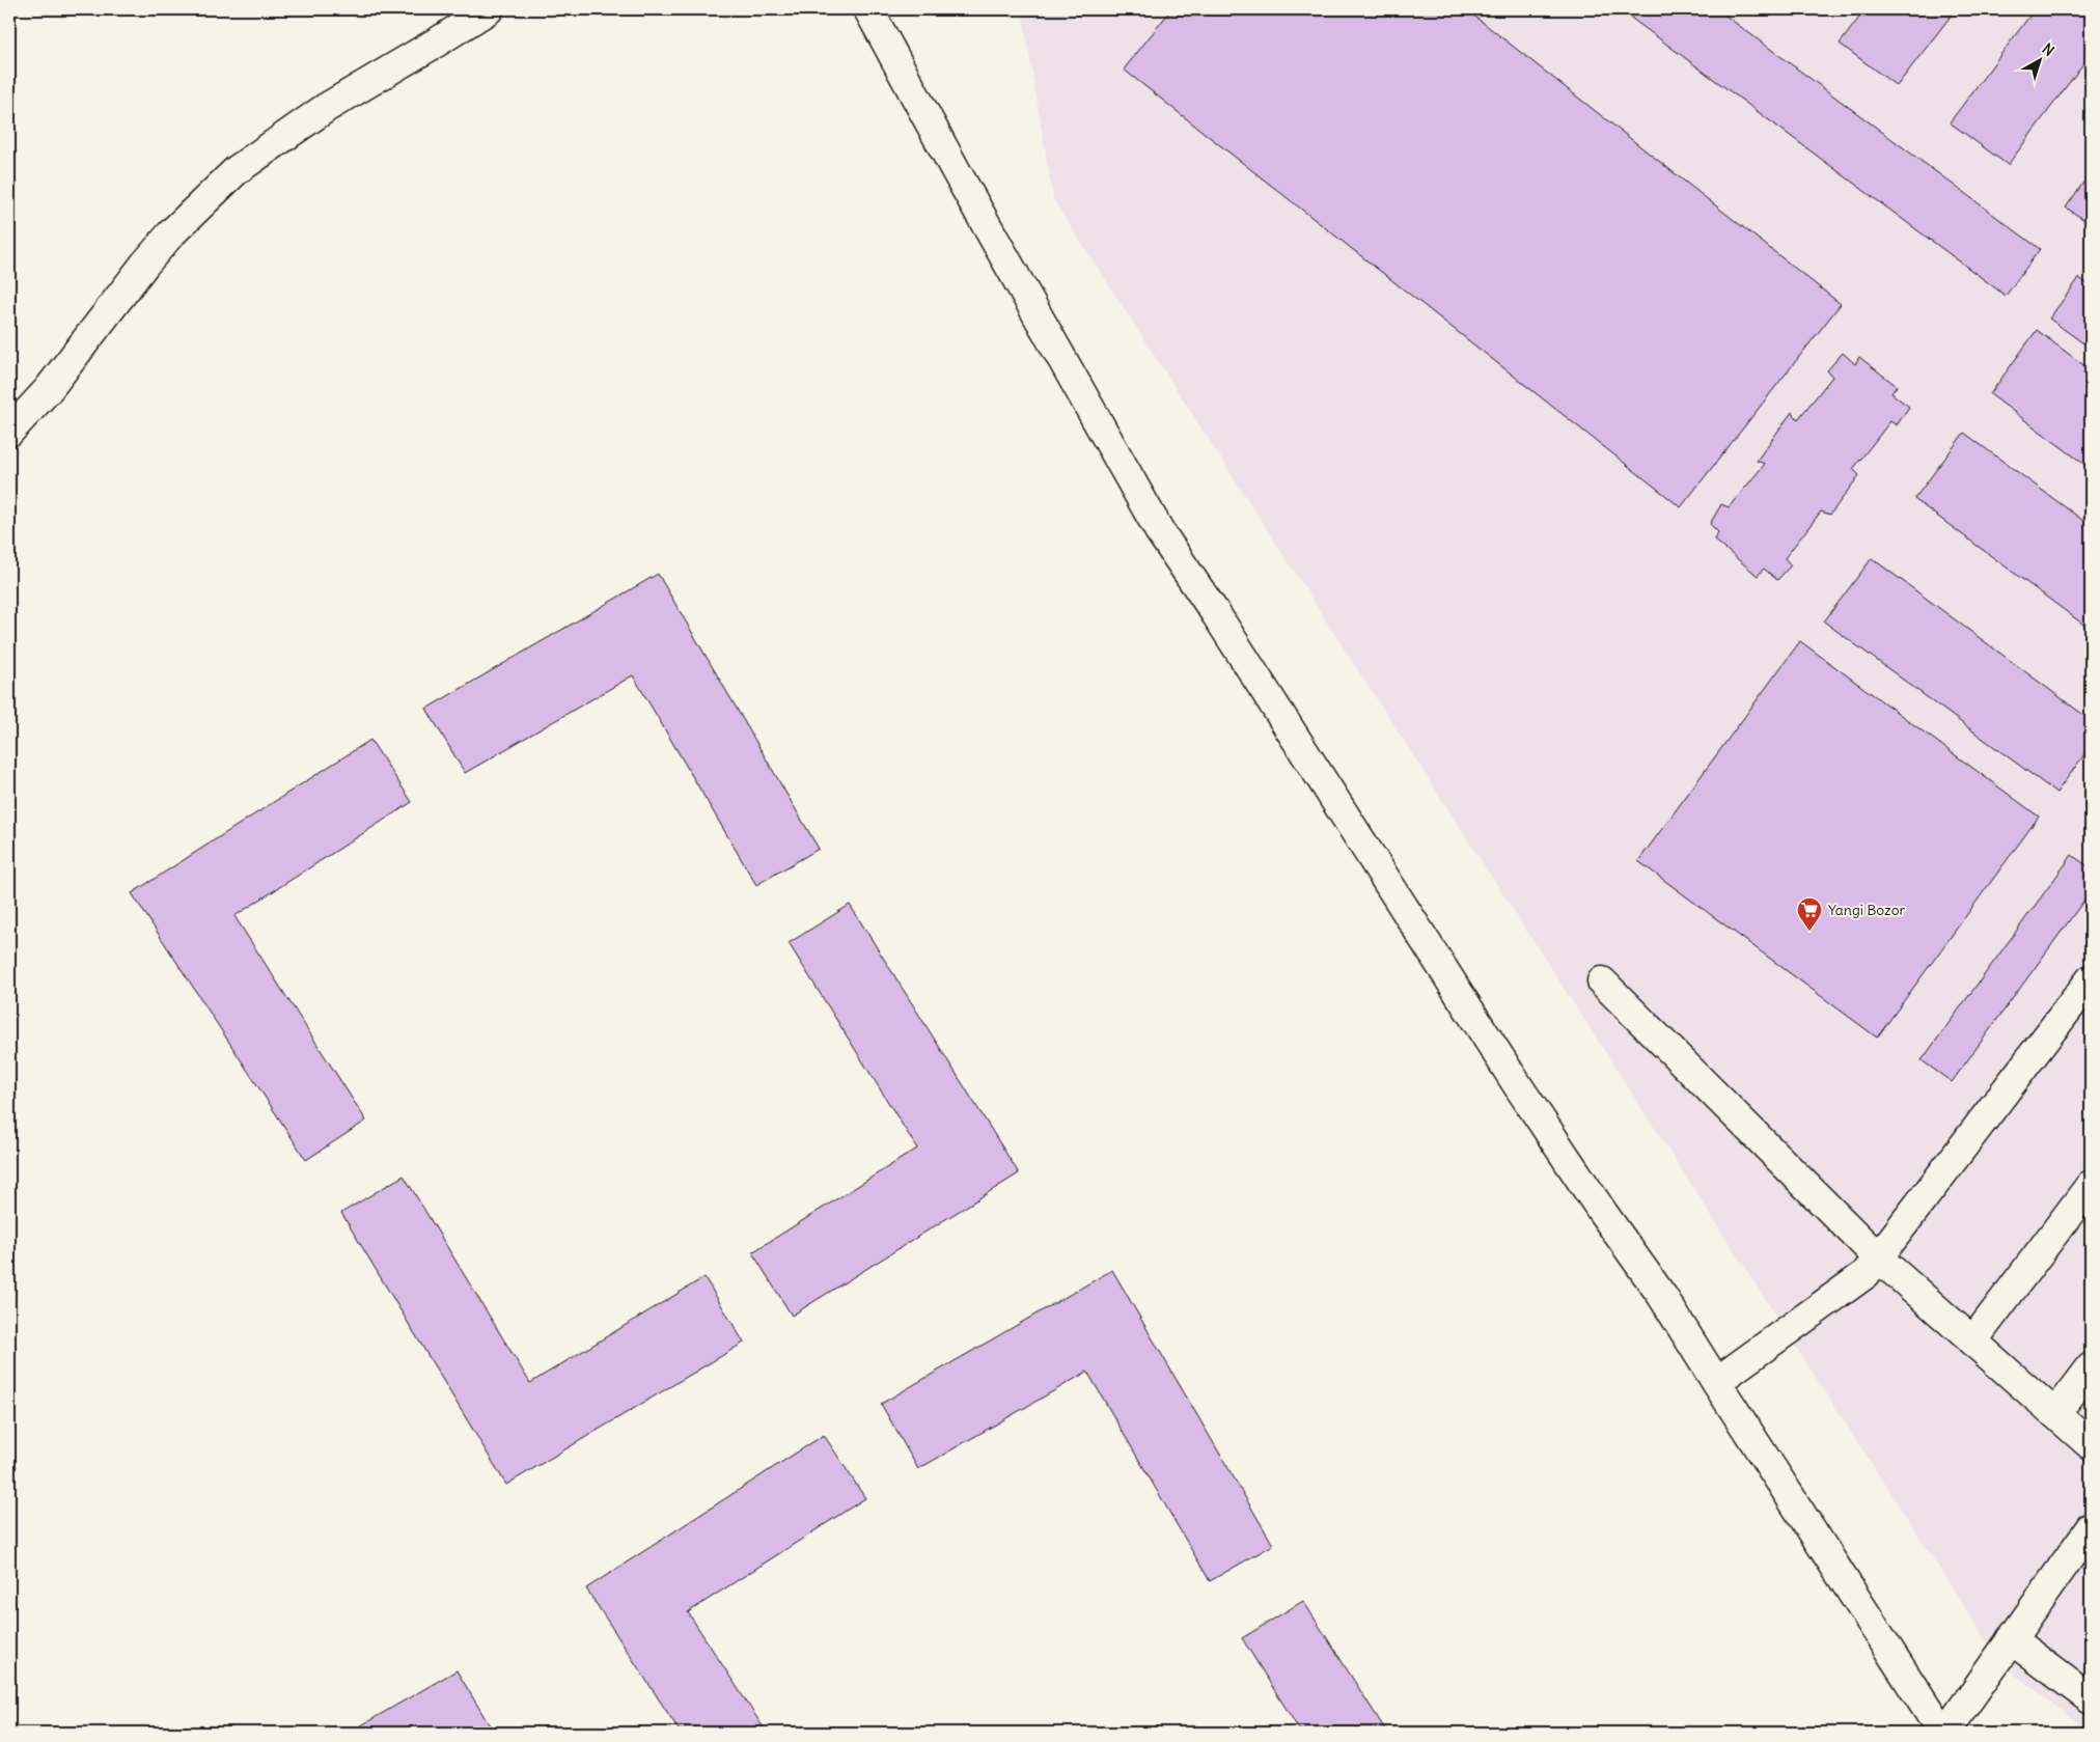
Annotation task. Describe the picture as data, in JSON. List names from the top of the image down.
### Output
{
  "places": {
    "supermarket": ["Yangi Bozor"]
  },
  "north": "top right"
}
